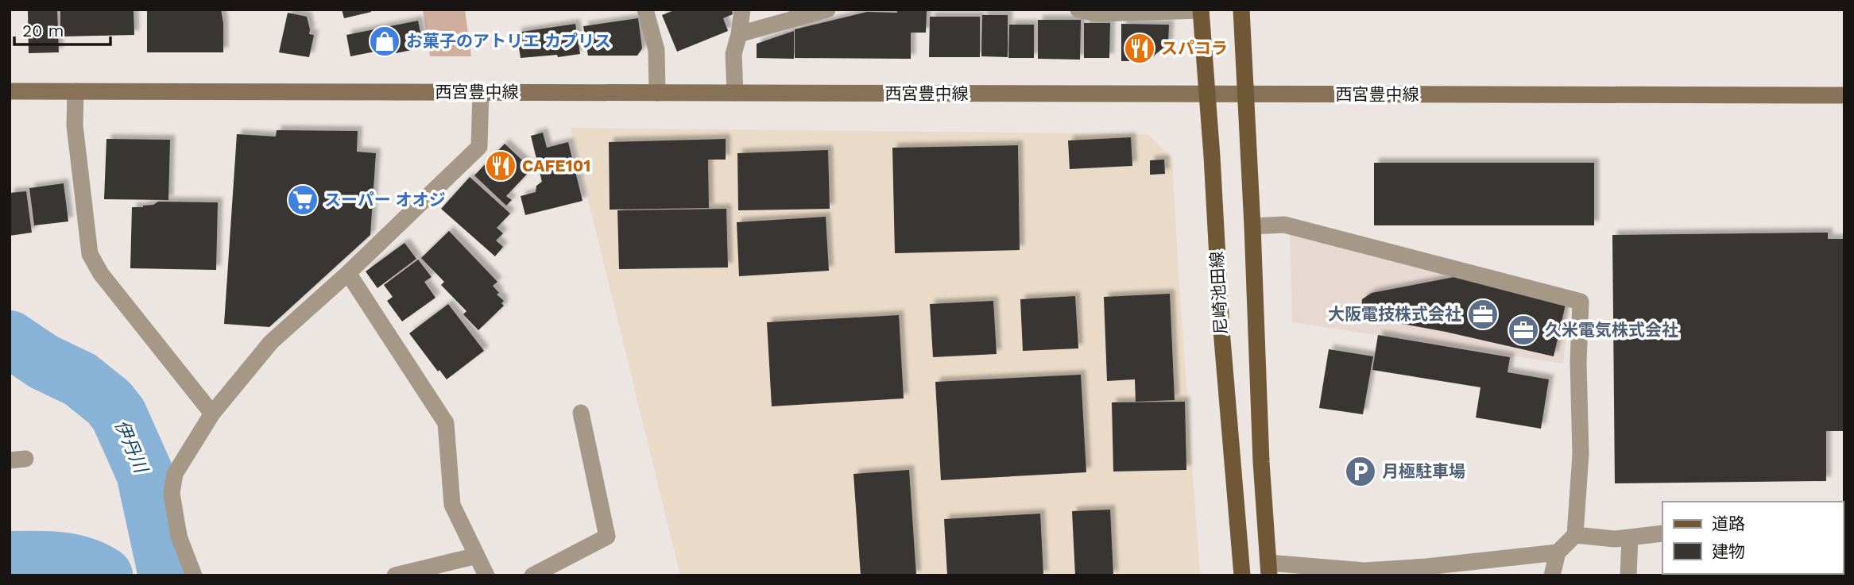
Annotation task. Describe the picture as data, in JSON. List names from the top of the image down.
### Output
{
  "streets": {
    "main road": ["西宮豊中線", "尼崎池田線"]
  },
  "crossings": [
    ["西宮豊中線", "尼崎池田線"]
  ],
  "water": ["伊丹川"],
  "places": {
    "shop": ["お菓子のアトリエ カプリス"],
    "restaurant": ["スパコラ", "CAFE101"],
    "supermarket": ["スーパー オオジ"],
    "office": ["大阪電技株式会社", "久米電気株式会社"],
    "parking": ["月極駐車場"]
  },
  "legend": ["道路", "建物"],
  "scale_bar": "20 m"
}
